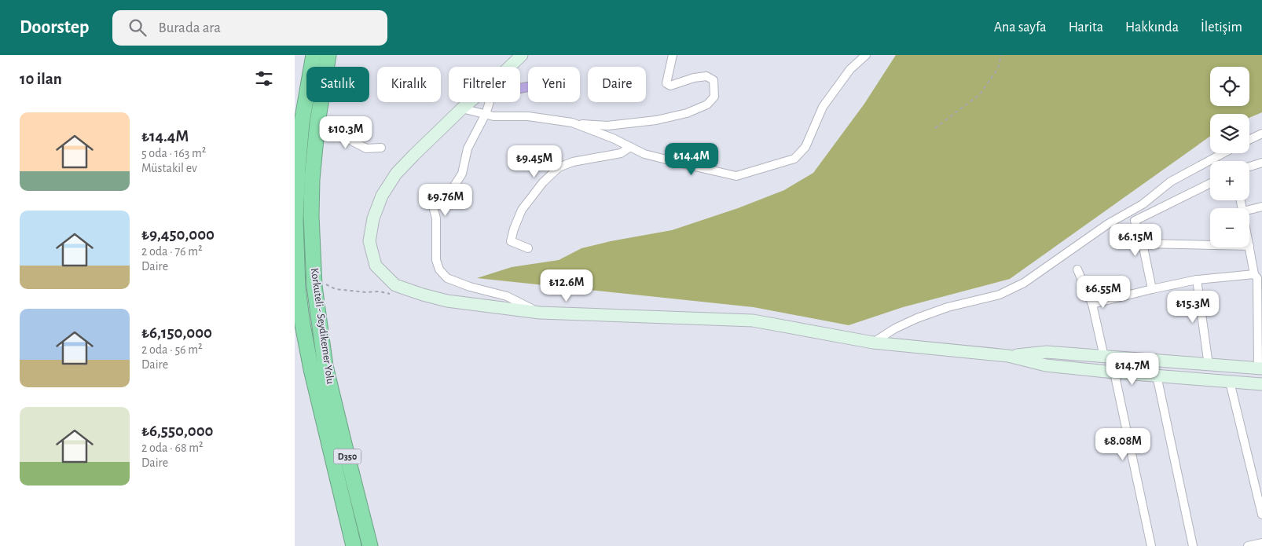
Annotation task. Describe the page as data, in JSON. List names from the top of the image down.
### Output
{
  "streets": {
    "highway": ["Korkuteli - Seydikemer Yolu", "D350"]
  },
  "page": {
    "header": "Doorstep",
    "search": "Burada ara",
    "nav": [
      "Ana sayfa",
      "Harita",
      "Hakkında",
      "İletişim"
    ],
    "heading": "10 ilan",
    "map_buttons": ["+", "−"],
    "chip": [
      "Satılık",
      "Kiralık",
      "Filtreler",
      "Yeni",
      "Daire"
    ],
    "list": [
      {
        "name": "₺14.4M",
        "note": "5 oda · 163 m² · Müstakil ev"
      },
      {
        "name": "₺9,450,000",
        "note": "2 oda · 76 m² · Daire"
      },
      {
        "name": "₺6,150,000",
        "note": "2 oda · 56 m² · Daire"
      },
      {
        "name": "₺6,550,000",
        "note": "2 oda · 68 m² · Daire"
      }
    ],
    "price": [
      "₺10.3M",
      "₺14.4M",
      "₺9.45M",
      "₺9.76M",
      "₺6.15M",
      "₺12.6M",
      "₺6.55M",
      "₺15.3M",
      "₺14.7M",
      "₺8.08M"
    ]
  }
}
